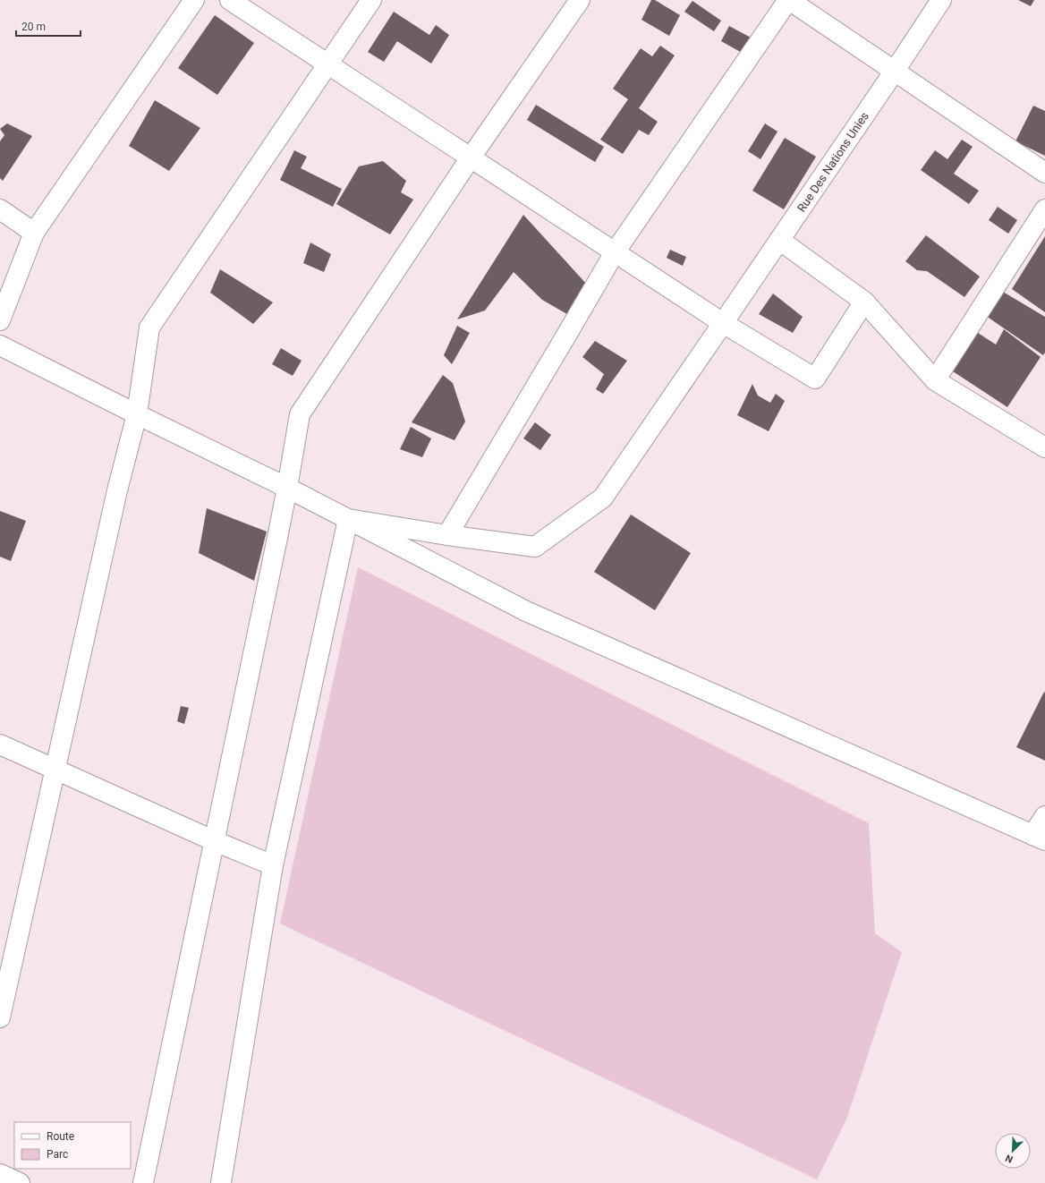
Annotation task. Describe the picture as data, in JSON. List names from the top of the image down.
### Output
{
  "streets": {
    "street": ["Rue Des Nations Unies"]
  },
  "legend": ["Route", "Parc"],
  "scale_bar": "20 m",
  "north": "bottom left"
}
